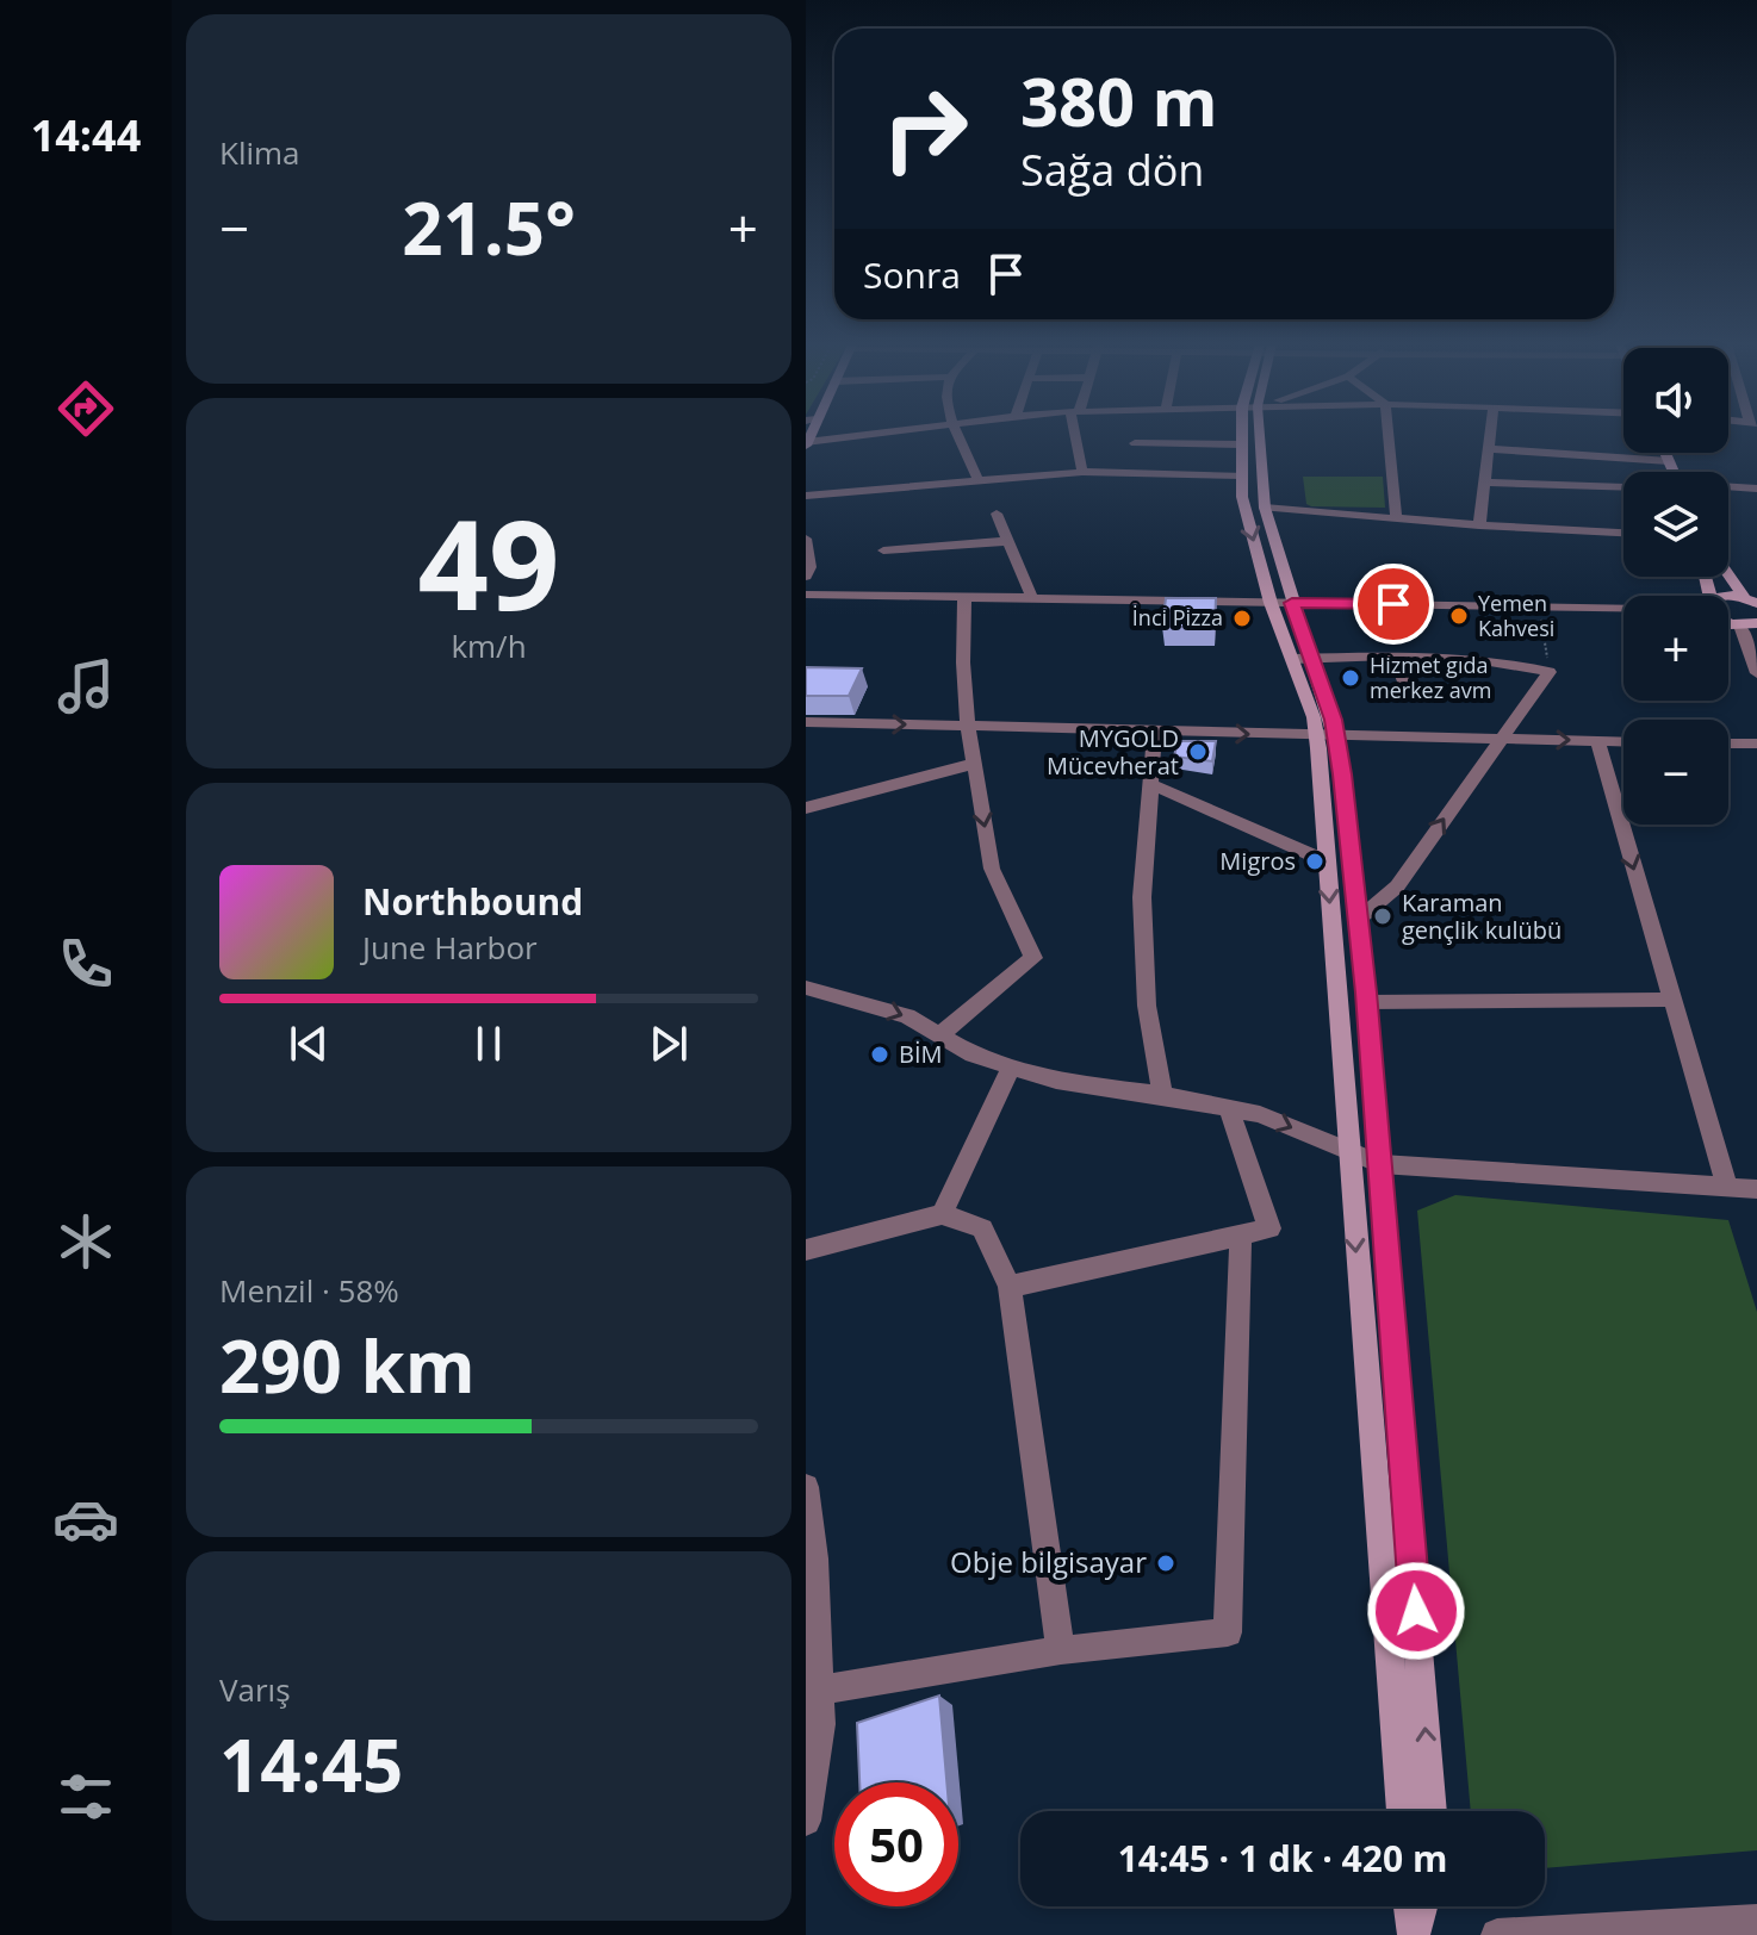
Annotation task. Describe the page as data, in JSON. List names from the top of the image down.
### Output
{
  "places": [
    "Yemen Kahvesi",
    "İnci Pizza",
    "Hizmet gıda merkez avm",
    "MYGOLD Mücevherat",
    "Migros",
    "Karaman gençlik kulübü",
    "BİM",
    "Obje bilgisayar"
  ],
  "page": {
    "tabs": "14:44",
    "tile": [
      "Klima",
      ["49", "km/h"],
      ["Menzil · 58%", "290 km"],
      ["Varış", "14:45"]
    ],
    "turn": ["380 m", "Sağa dön"],
    "heat": ["−", "21.5°", "+"],
    "then": "Sonra",
    "map_buttons": ["+", "−"],
    "song": ["Northbound", "June Harbor"],
    "limit": "50",
    "trip": "14:45 · 1 dk · 420 m"
  }
}
